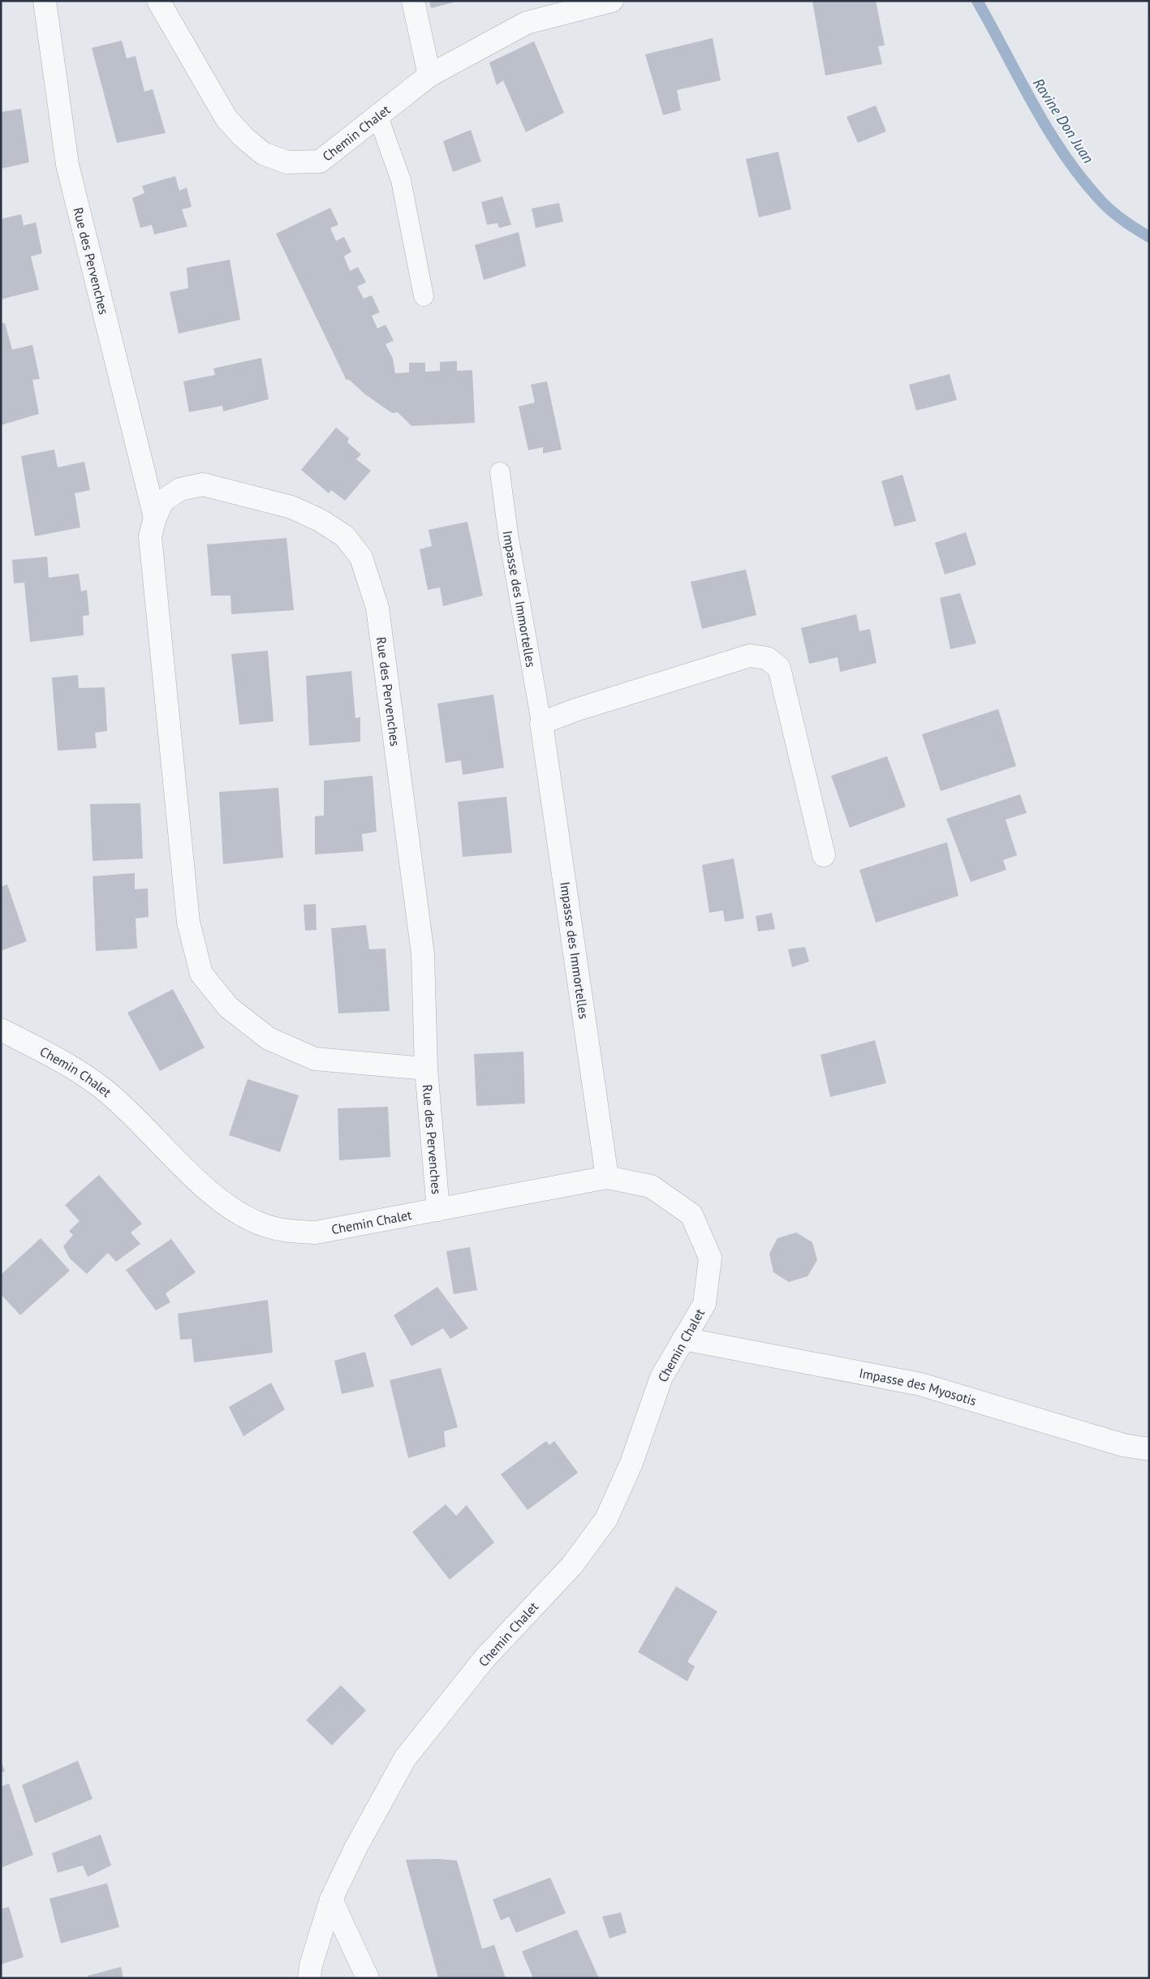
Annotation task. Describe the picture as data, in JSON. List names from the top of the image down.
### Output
{
  "streets": {
    "street": [
      "Chemin Chalet",
      "Rue des Pervenches",
      "Impasse des Immortelles",
      "Impasse des Myosotis"
    ]
  },
  "crossings": [
    ["Chemin Chalet", "Rue des Pervenches"],
    ["Chemin Chalet", "Impasse des Immortelles"],
    ["Chemin Chalet", "Impasse des Myosotis"]
  ],
  "water": ["Ravine Don Juan"]
}
